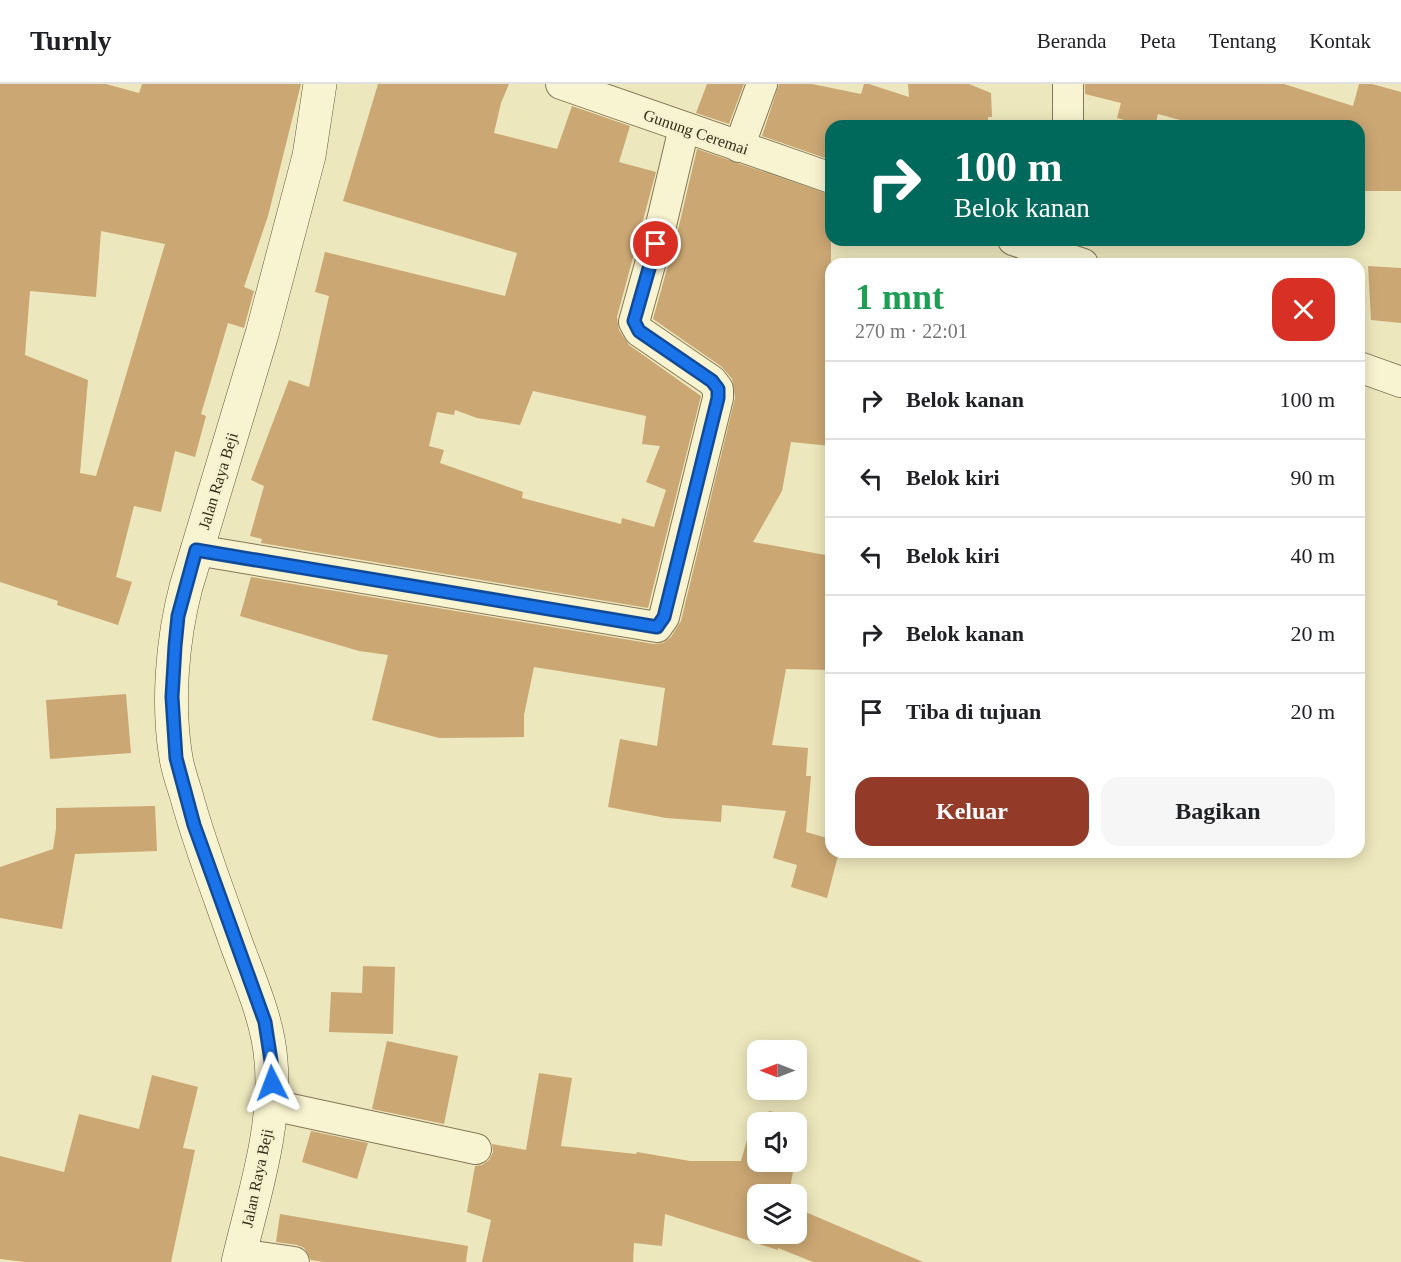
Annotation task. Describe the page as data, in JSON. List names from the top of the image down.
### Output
{
  "streets": {
    "street": ["Gunung Ceremai", "Jalan Raya Beji"]
  },
  "north": "left",
  "page": {
    "header": "Turnly",
    "nav": [
      "Beranda",
      "Peta",
      "Tentang",
      "Kontak"
    ],
    "turn": ["100 m", "Belok kanan"],
    "heading": ["1 mnt", "270 m · 22:01"],
    "list": [
      {
        "name": "Belok kanan",
        "value": "100 m"
      },
      {
        "name": "Belok kiri",
        "value": "90 m"
      },
      {
        "name": "Belok kiri",
        "value": "40 m"
      },
      {
        "name": "Belok kanan",
        "value": "20 m"
      },
      {
        "name": "Tiba di tujuan",
        "value": "20 m"
      }
    ],
    "buttons": ["Keluar", "Bagikan"]
  }
}
